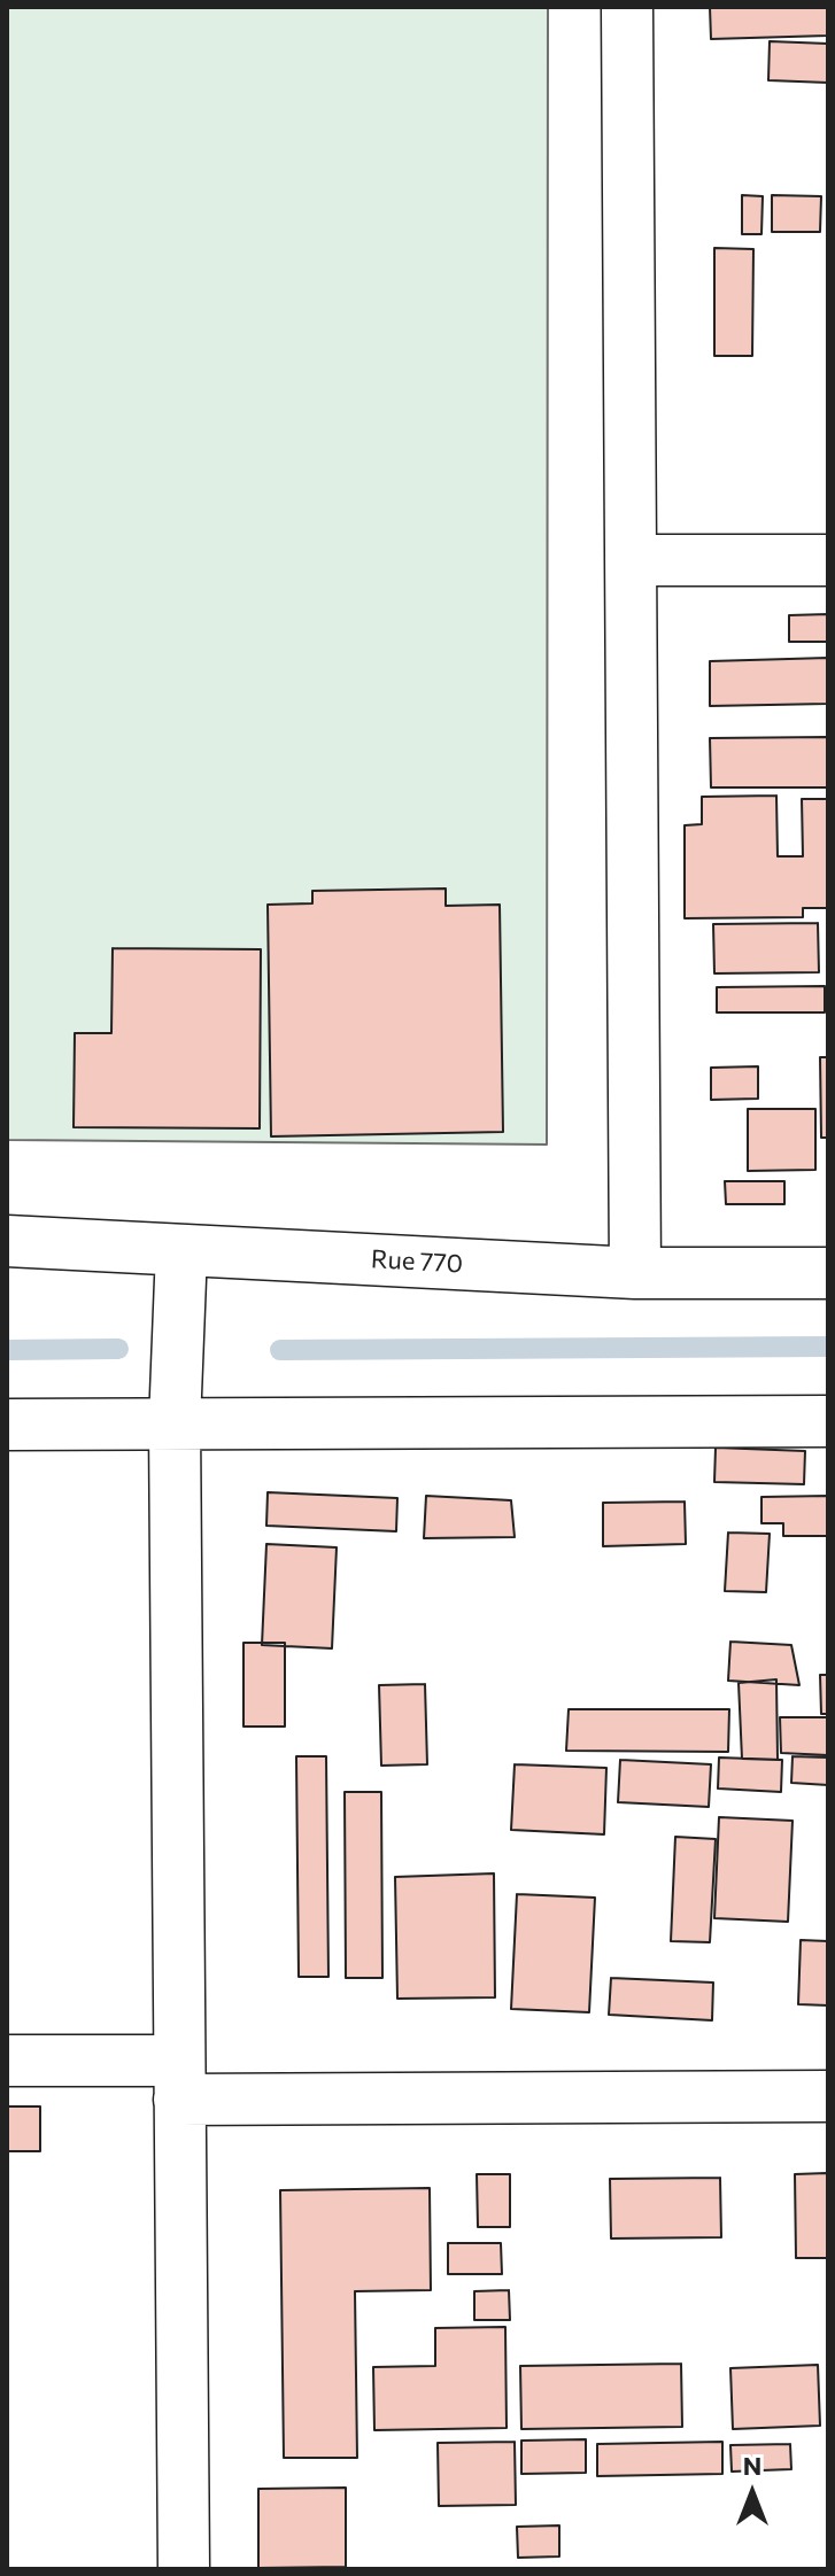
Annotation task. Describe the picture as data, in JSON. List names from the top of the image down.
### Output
{
  "streets": {
    "street": ["Rue 770"]
  },
  "north": "top"
}
